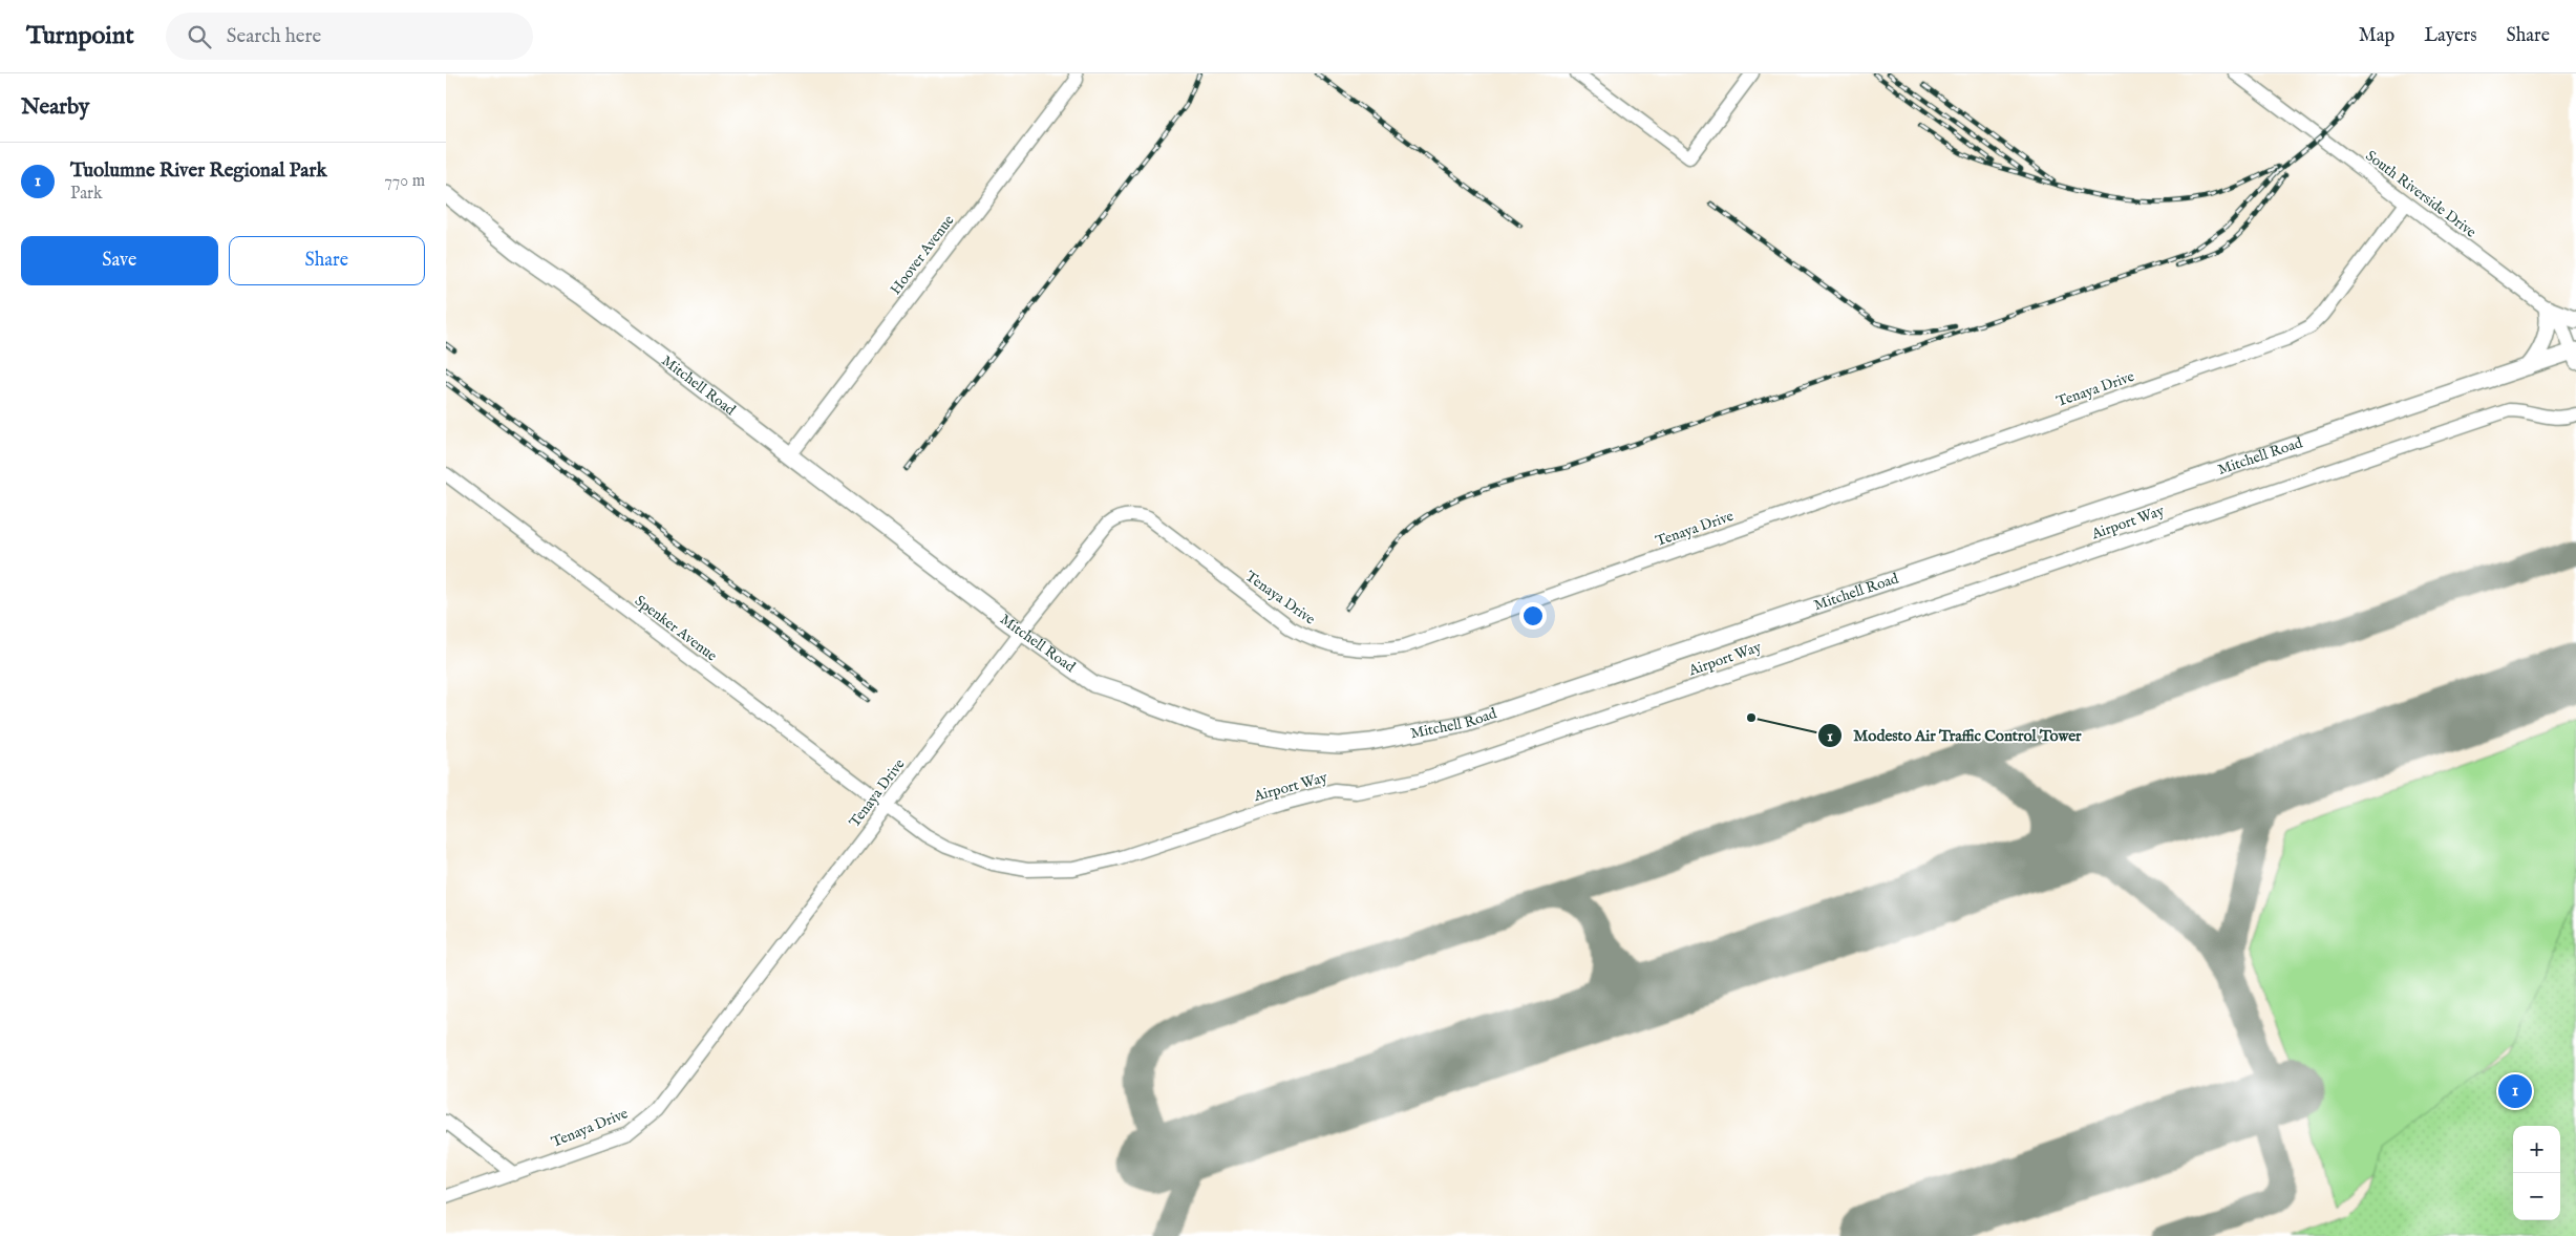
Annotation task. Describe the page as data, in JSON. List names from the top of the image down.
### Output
{
  "streets": {
    "main road": ["Mitchell Road"],
    "street": [
      "South Riverside Drive",
      "Hoover Avenue",
      "Tenaya Drive",
      "Airport Way",
      "Spenker Avenue"
    ]
  },
  "crossings": [
    ["South Riverside Drive", "Mitchell Road"],
    ["South Riverside Drive", "Tenaya Drive"],
    ["Hoover Avenue", "Mitchell Road"],
    ["Mitchell Road", "Tenaya Drive"],
    ["Tenaya Drive", "Airport Way"],
    ["Tenaya Drive", "Spenker Avenue"],
    ["Airport Way", "Spenker Avenue"]
  ],
  "places": ["Modesto Air Traffic Control Tower"],
  "page": {
    "header": "Turnpoint",
    "search": "Search here",
    "nav": ["Map", "Layers", "Share"],
    "heading": "Nearby",
    "list": [
      {
        "mark": "1",
        "name": "Tuolumne River Regional Park",
        "note": "Park",
        "value": "770 m"
      }
    ],
    "buttons": ["Save", "Share"],
    "pins": "1",
    "map_buttons": ["+", "−"]
  }
}
